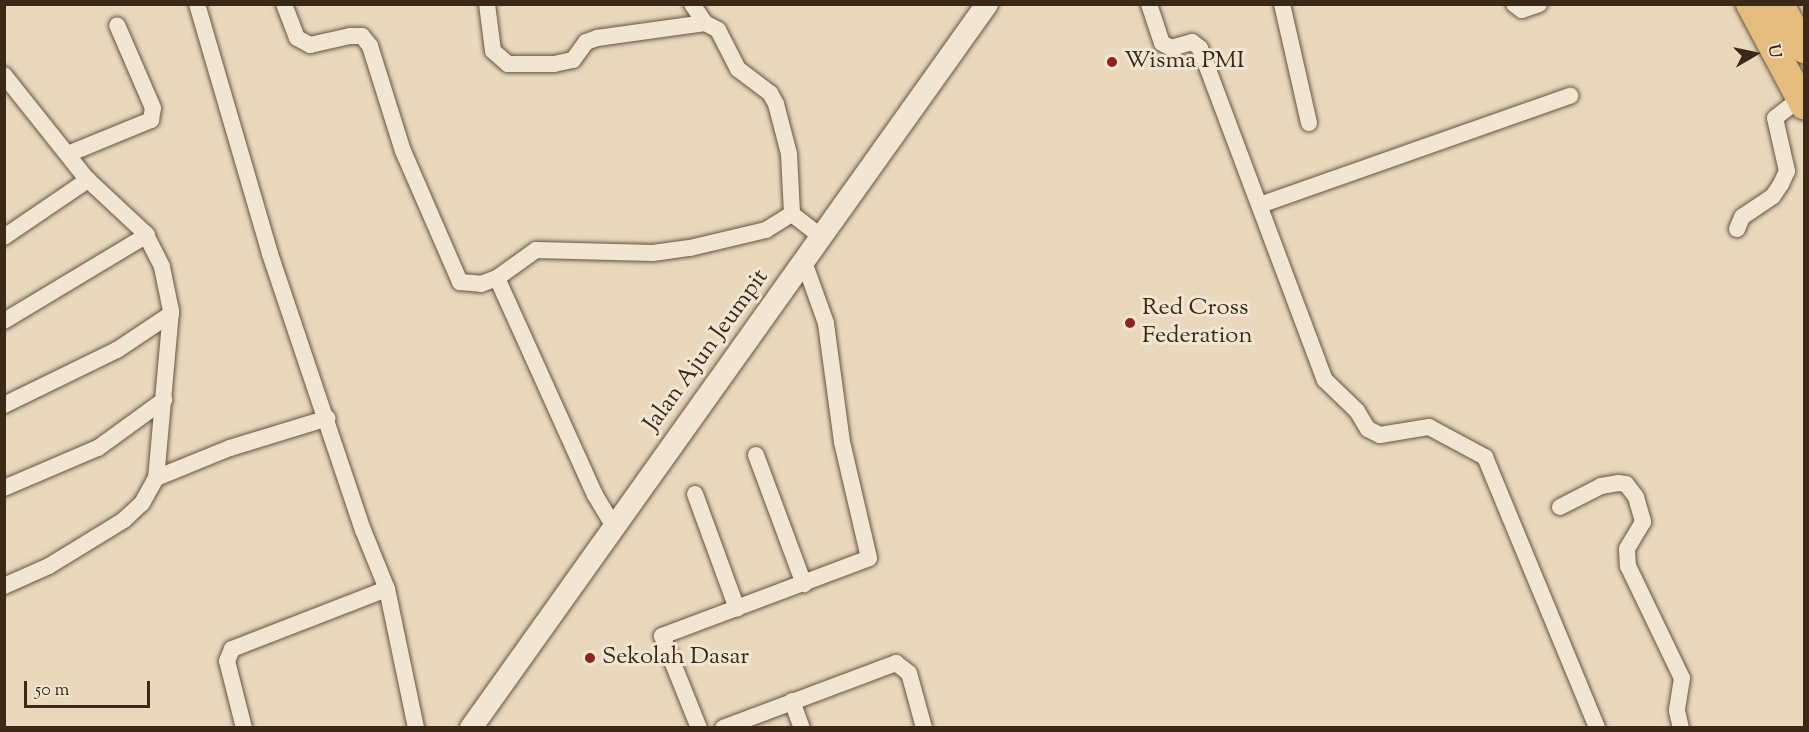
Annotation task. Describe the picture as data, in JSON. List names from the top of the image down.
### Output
{
  "streets": {
    "street": ["Jalan Ajun Jeumpit"]
  },
  "places": ["Wisma PMI", "Red Cross Federation", "Sekolah Dasar"],
  "scale_bar": "50 m",
  "north": "right"
}
